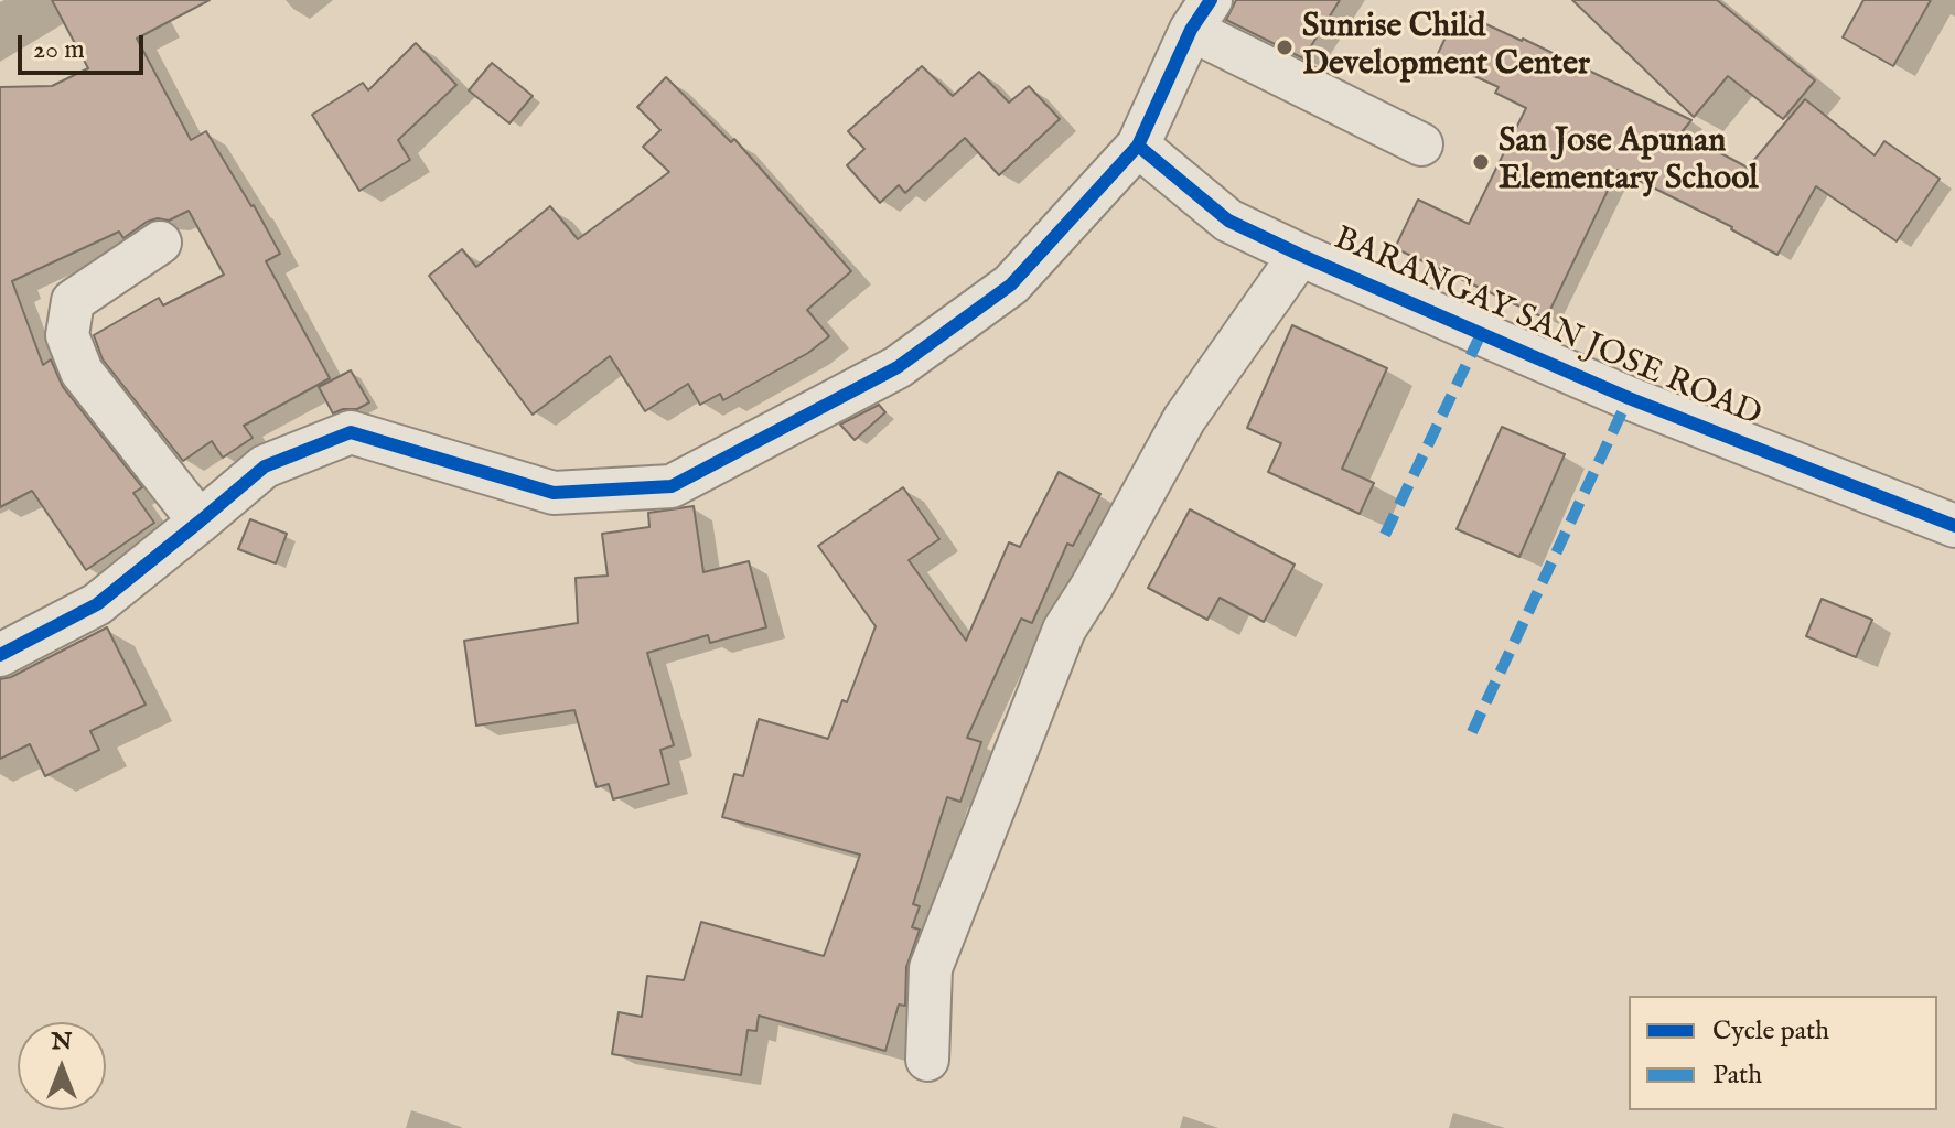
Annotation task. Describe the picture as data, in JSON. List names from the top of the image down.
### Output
{
  "streets": {
    "street": ["BARANGAY SAN JOSE ROAD"]
  },
  "places": ["Sunrise Child Development Center", "San Jose Apunan Elementary School"],
  "legend": ["Cycle path", "Path"],
  "scale_bar": "20 m",
  "north": "top"
}
